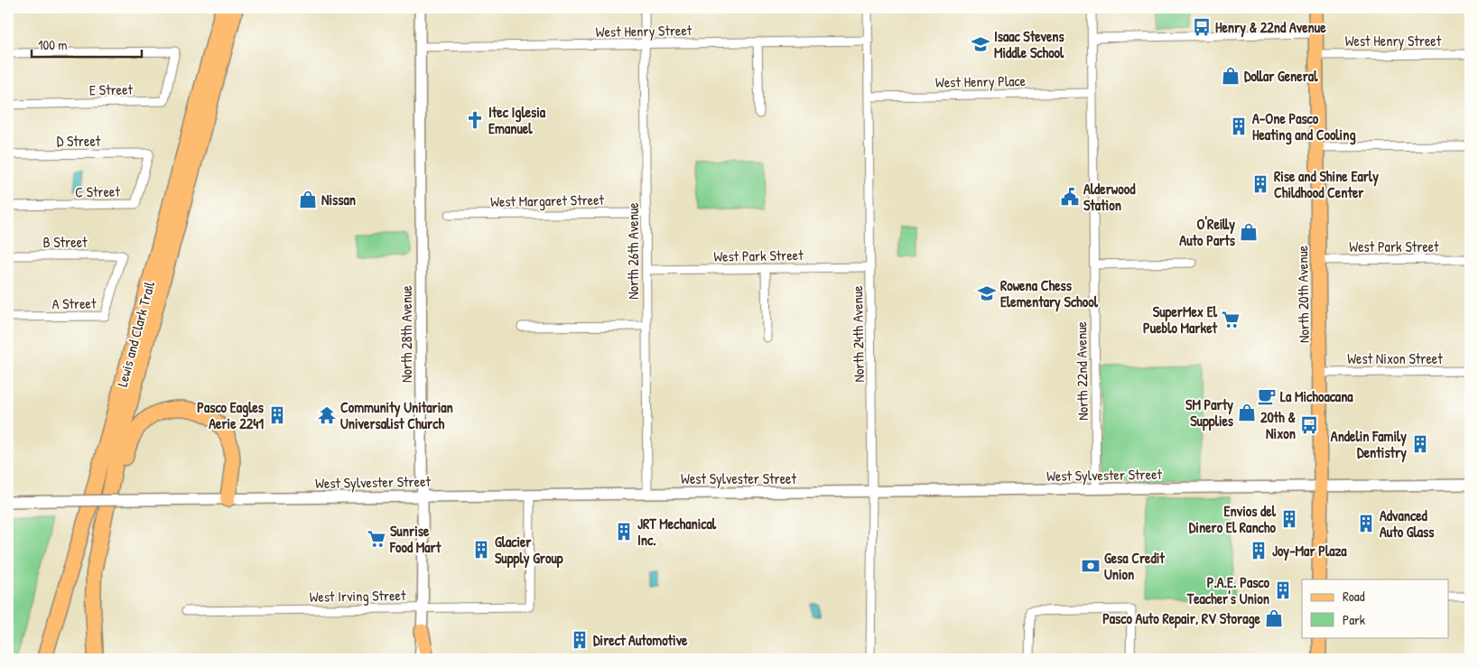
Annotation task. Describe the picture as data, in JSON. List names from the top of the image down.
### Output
{
  "streets": {
    "highway": ["Lewis and Clark Trail"],
    "main road": ["North 20th Avenue"],
    "street": [
      "West Henry Street",
      "West Henry Place",
      "E Street",
      "D Street",
      "C Street",
      "West Margaret Street",
      "B Street",
      "West Park Street",
      "North 26th Avenue",
      "A Street",
      "North 28th Avenue",
      "North 24th Avenue",
      "West Nixon Street",
      "North 22nd Avenue",
      "West Sylvester Street",
      "West Irving Street"
    ]
  },
  "crossings": [
    ["West Henry Street", "North 26th Avenue"],
    ["West Henry Street", "North 20th Avenue"],
    ["West Henry Street", "North 28th Avenue"],
    ["West Henry Street", "North 24th Avenue"],
    ["West Henry Place", "North 24th Avenue"],
    ["West Henry Place", "North 22nd Avenue"],
    ["D Street", "C Street"],
    ["West Margaret Street", "North 26th Avenue"],
    ["B Street", "A Street"],
    ["West Park Street", "North 26th Avenue"],
    ["West Park Street", "North 20th Avenue"],
    ["West Park Street", "North 24th Avenue"],
    ["North 26th Avenue", "West Sylvester Street"],
    ["North 20th Avenue", "West Nixon Street"],
    ["North 20th Avenue", "West Sylvester Street"],
    ["North 28th Avenue", "West Sylvester Street"],
    ["North 28th Avenue", "West Irving Street"],
    ["North 24th Avenue", "West Sylvester Street"],
    ["North 22nd Avenue", "West Sylvester Street"],
    ["West Sylvester Street", "West Irving Street"]
  ],
  "places": {
    "bus stop": ["Henry & 22nd Avenue", "20th & Nixon"],
    "school or university": ["Isaac Stevens Middle School", "Rowena Chess Elementary School"],
    "shop": [
      "Dollar General",
      "Nissan",
      "O'Reilly Auto Parts",
      "SM Party Supplies",
      "Pasco Auto Repair, RV Storage"
    ],
    "church": ["Itec Iglesia Emanuel"],
    "building": [
      "A-One Pasco Heating and Cooling",
      "Rise and Shine Early Childhood Center",
      "Pasco Eagles Aerie 2241",
      "Andelin Family Dentistry",
      "Envios del Dinero El Rancho",
      "Advanced Auto Glass",
      "JRT Mechanical Inc.",
      "Glacier Supply Group",
      "Joy-Mar Plaza",
      "P.A.E. Pasco Teacher's Union",
      "Direct Automotive"
    ],
    "public building": ["Alderwood Station"],
    "supermarket": ["SuperMex El Pueblo Market", "Sunrise Food Mart"],
    "cafe": ["La Michoacana"],
    "temple": ["Community Unitarian Universalist Church"],
    "bank": ["Gesa Credit Union"]
  },
  "legend": ["Road", "Park"],
  "scale_bar": "100 m"
}
